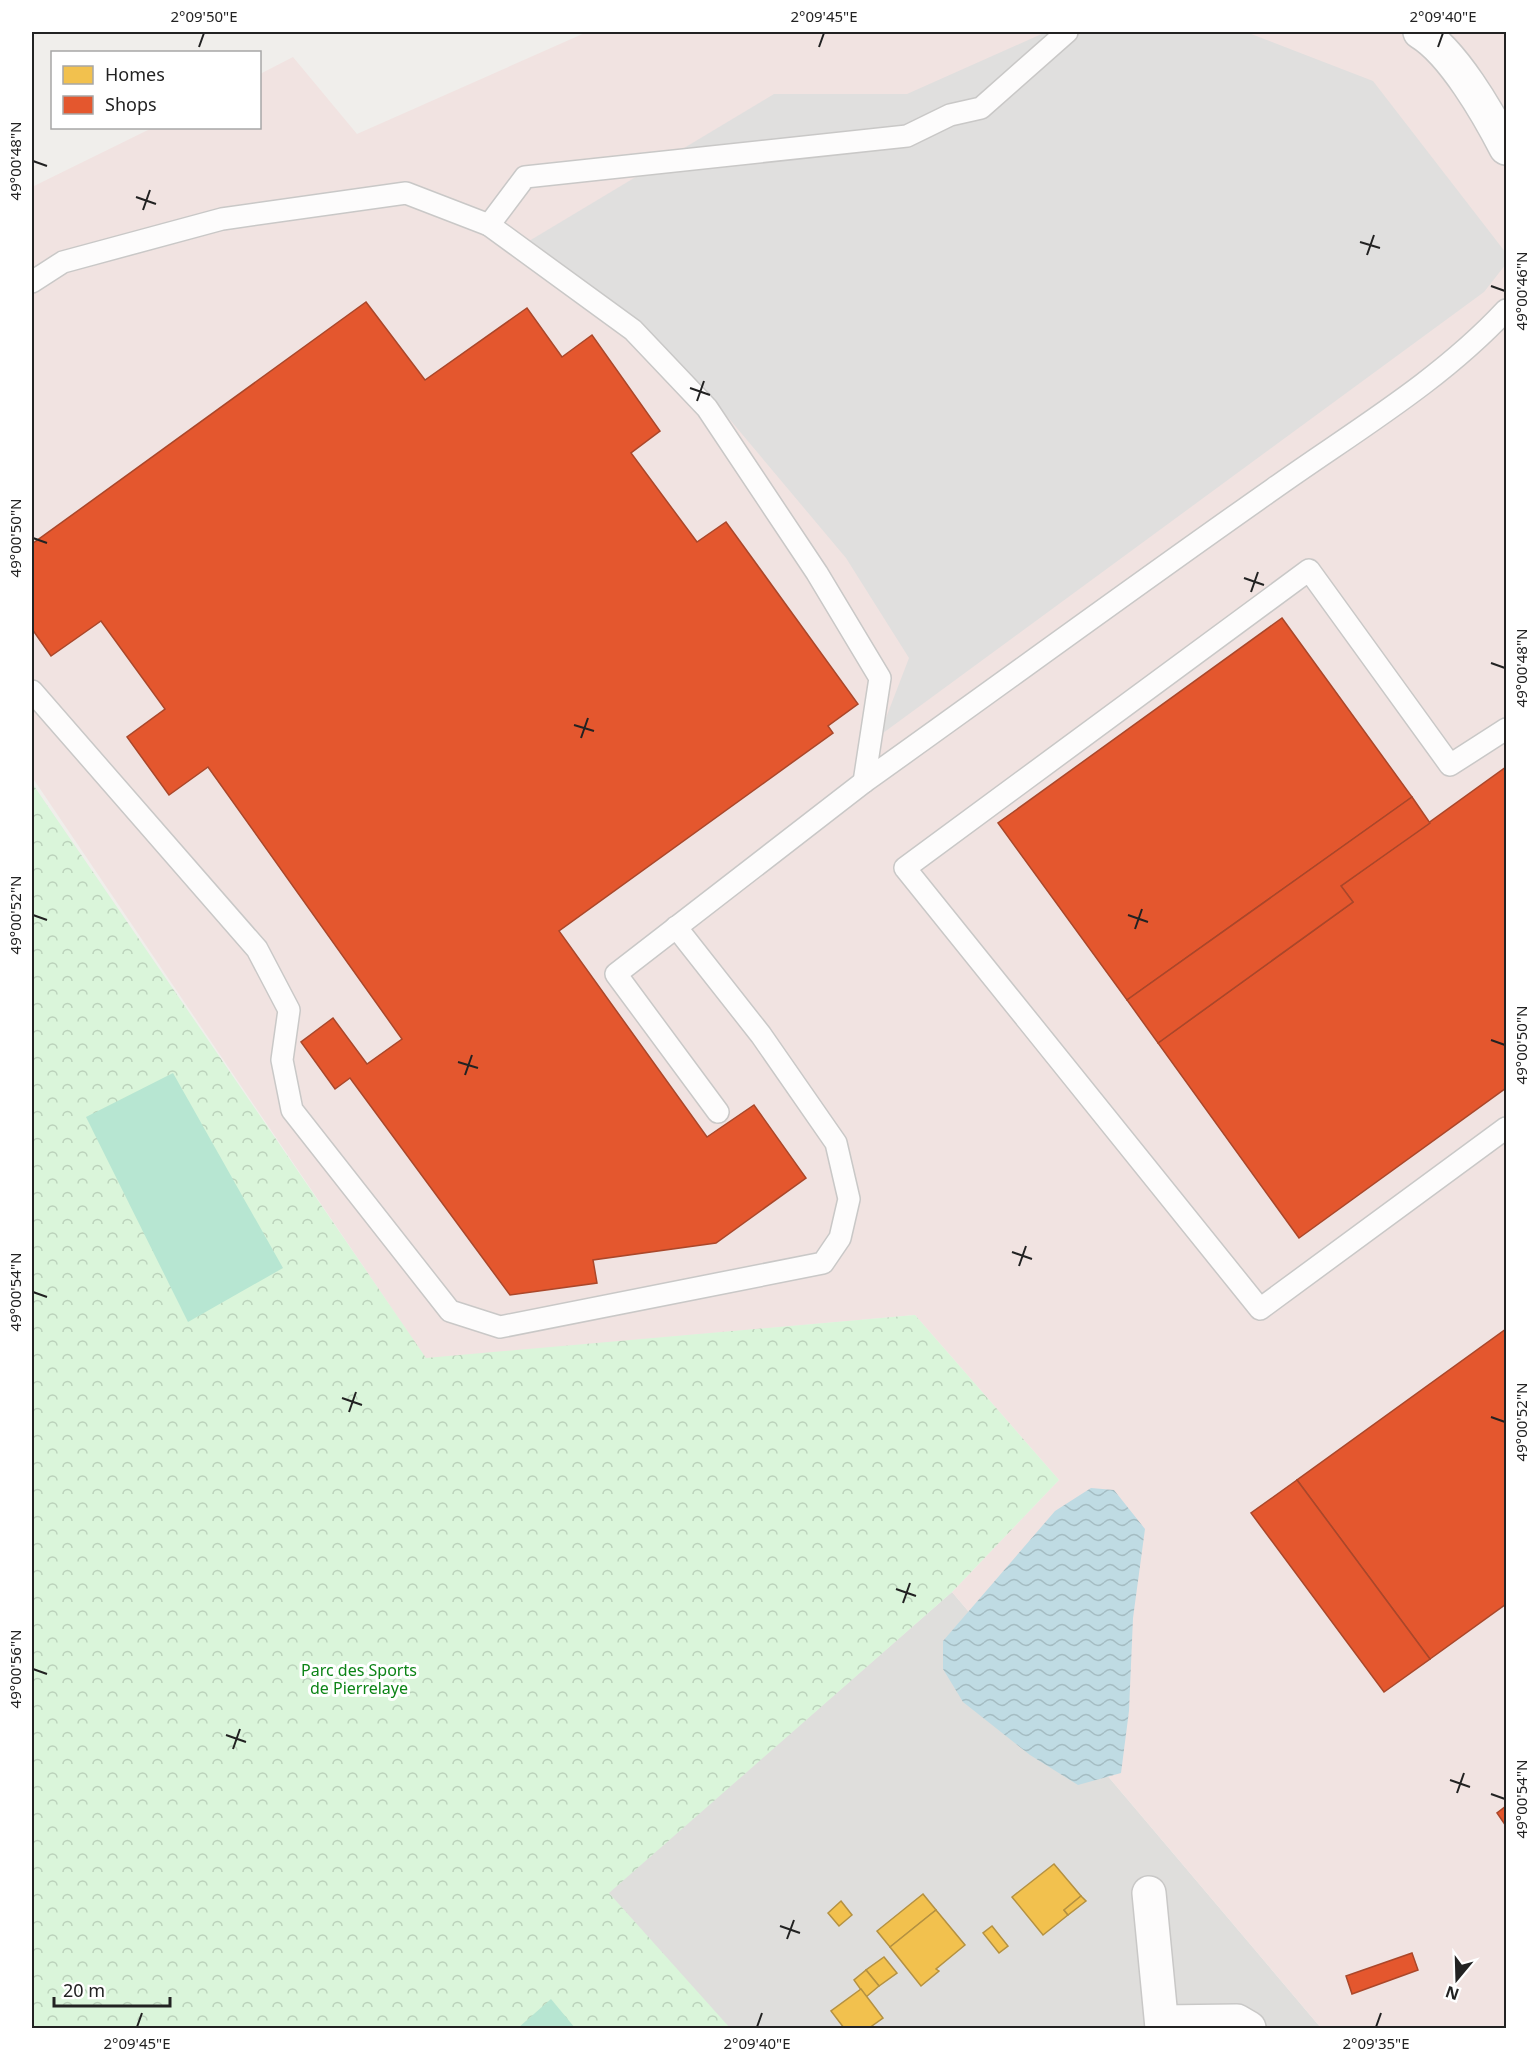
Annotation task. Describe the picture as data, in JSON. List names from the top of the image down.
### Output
{
  "parks": ["Parc des Sports de Pierrelaye"],
  "legend": ["Homes", "Shops"],
  "scale_bar": "20 m",
  "north": "bottom",
  "coordinates": [
    "2°09'50\"E",
    "2°09'45\"E",
    "2°09'40\"E",
    "49°00'48\"N",
    "49°00'46\"N",
    "49°00'50\"N",
    "49°00'52\"N",
    "49°00'54\"N",
    "49°00'56\"N",
    "2°09'35\"E"
  ]
}
